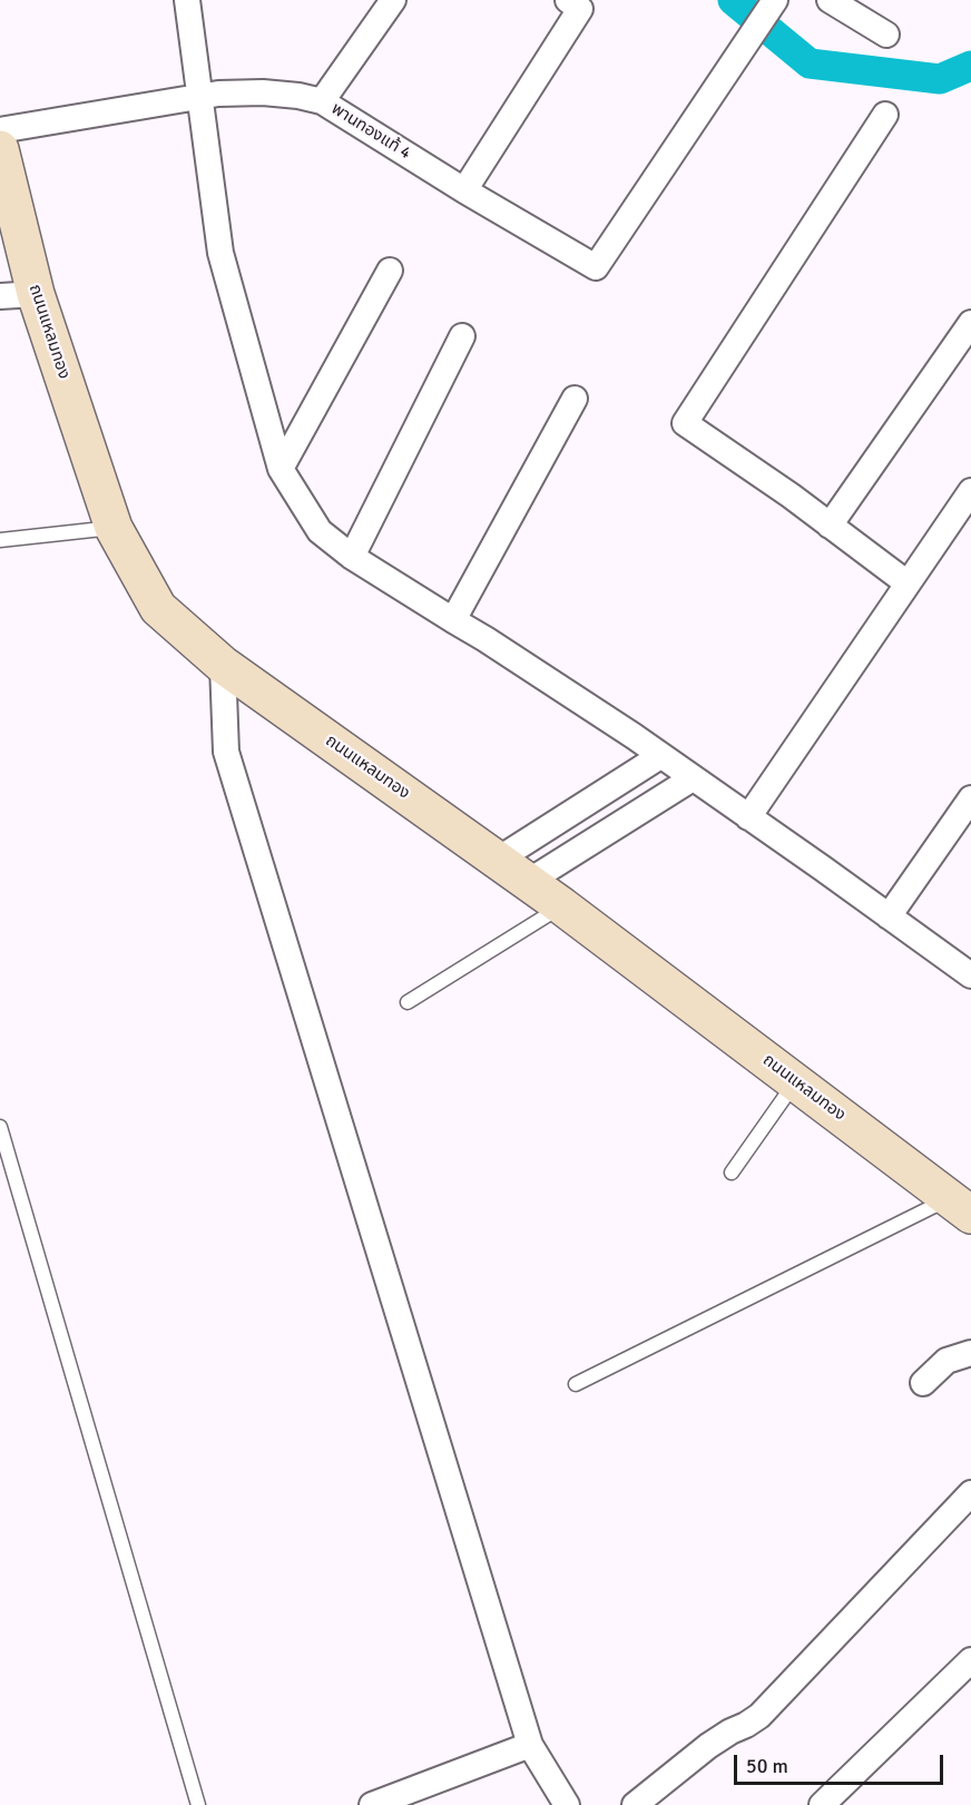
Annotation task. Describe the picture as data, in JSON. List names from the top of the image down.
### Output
{
  "streets": {
    "main road": ["ถนนแหลมทอง"],
    "street": ["พานทองแท้ 4"]
  },
  "scale_bar": "50 m"
}
